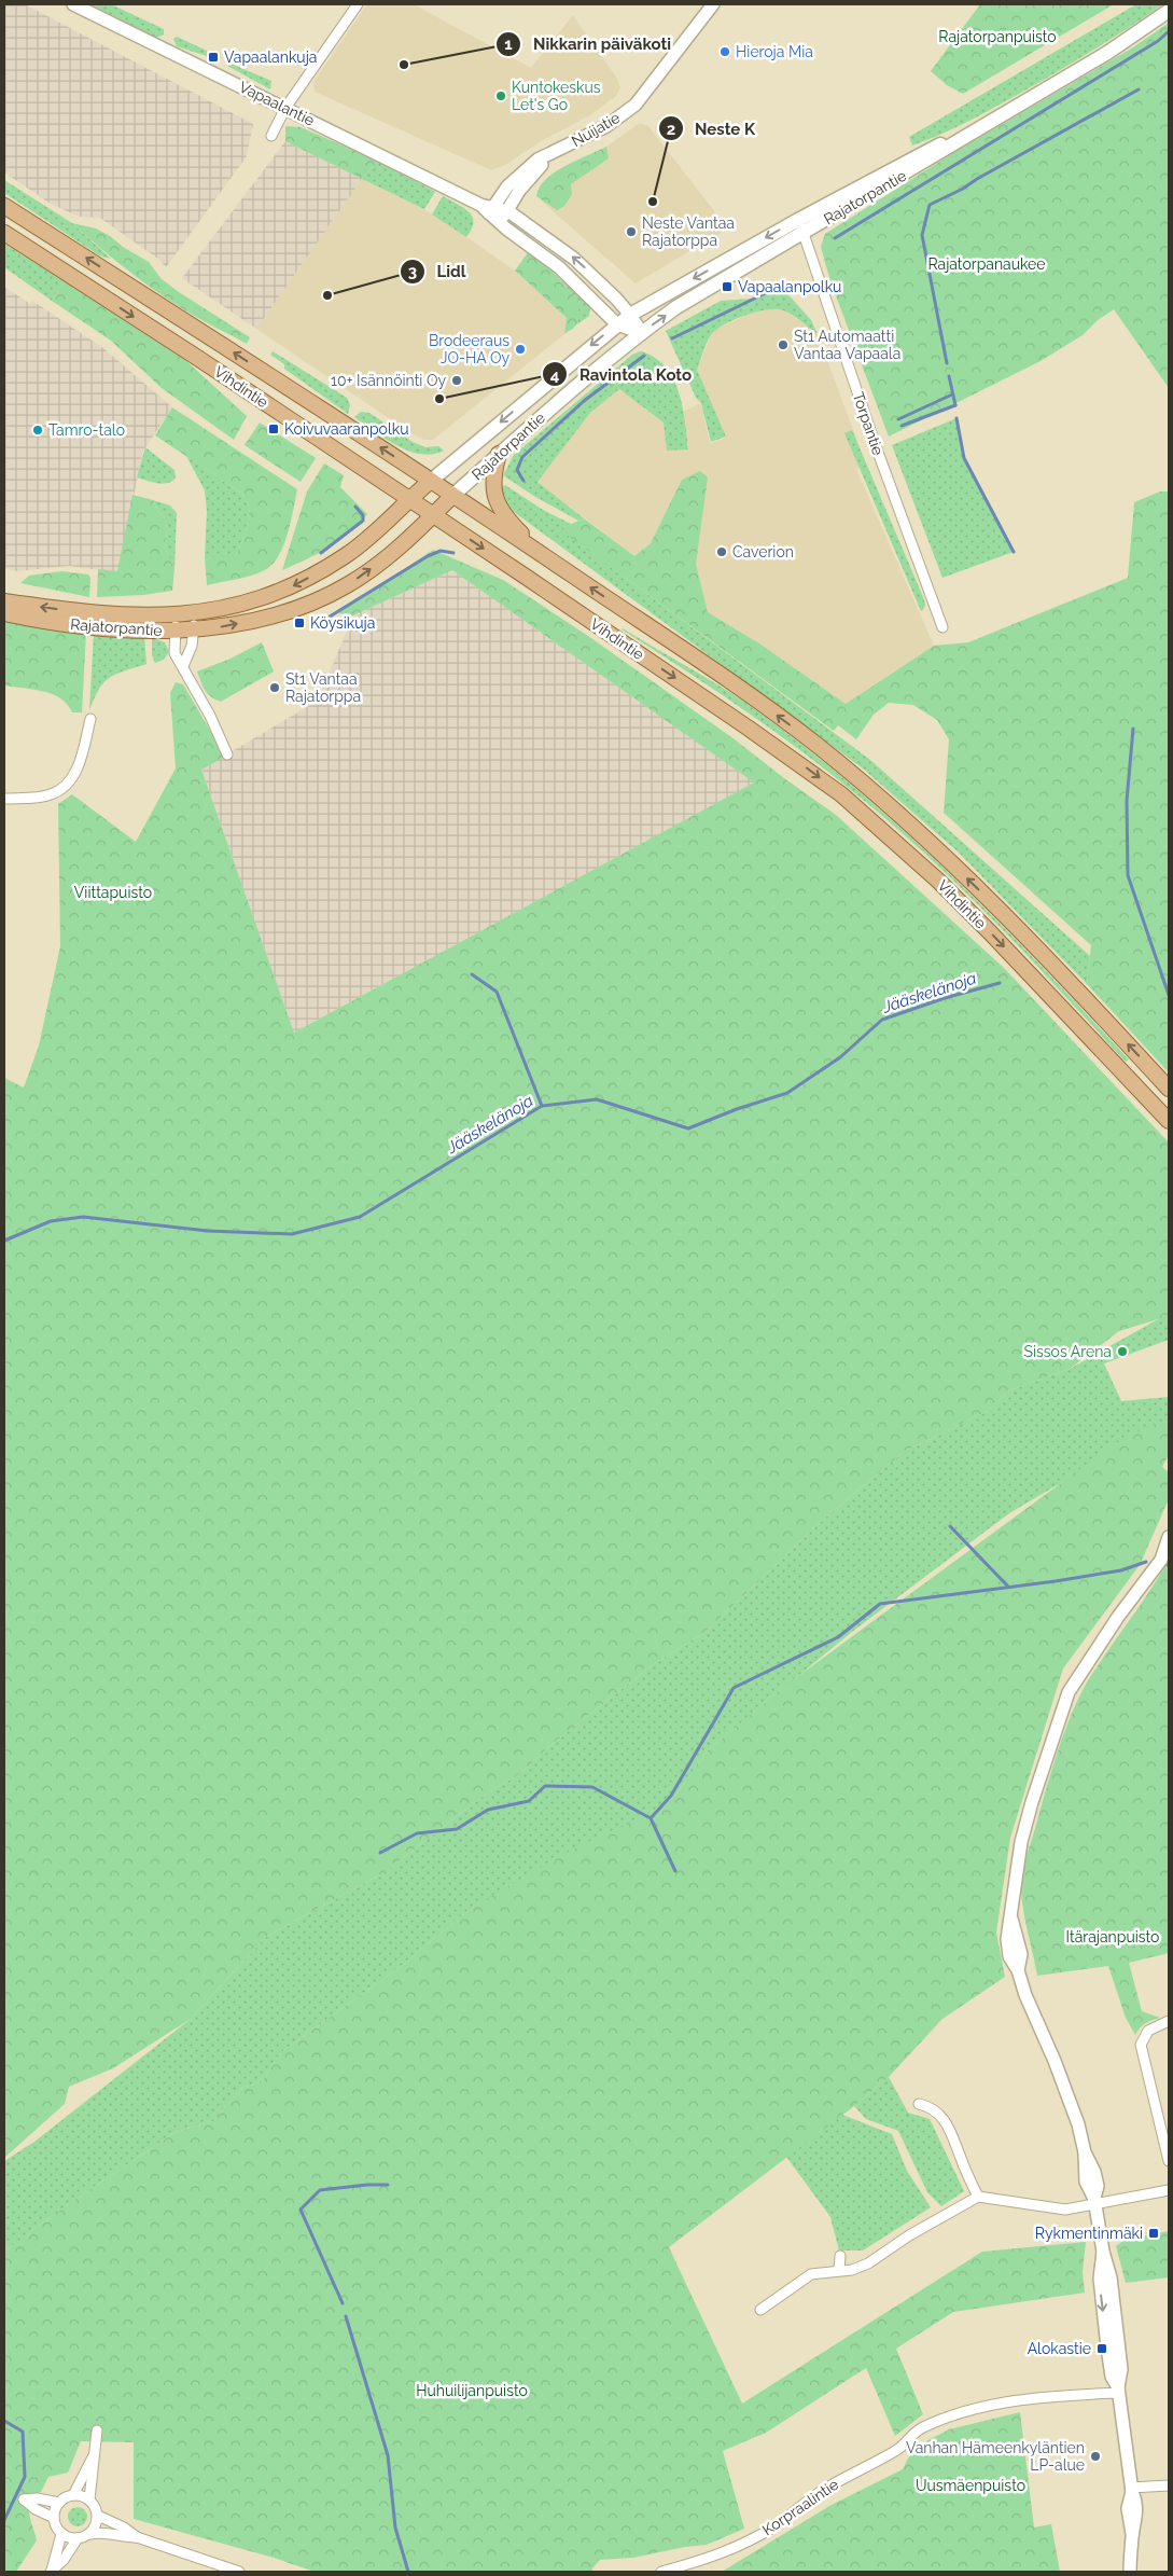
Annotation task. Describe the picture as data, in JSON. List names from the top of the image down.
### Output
{
  "streets": {
    "main road": ["Rajatorpantie", "Vihdintie"],
    "street": [
      "Vapaalantie",
      "Nuijatie",
      "Torpantie",
      "Korpraalintie"
    ]
  },
  "crossings": [
    ["Vapaalantie", "Nuijatie"],
    ["Vapaalantie", "Rajatorpantie"],
    ["Rajatorpantie", "Vihdintie"],
    ["Rajatorpantie", "Torpantie"]
  ],
  "water": ["Jääskelänoja"],
  "parks": [
    "Rajatorpanpuisto",
    "Rajatorpanaukee",
    "Viittapuisto",
    "Itärajanpuisto",
    "Huhuilijanpuisto",
    "Uusmäenpuisto"
  ],
  "places": {
    "other": [
      "Hieroja Mia",
      "Nikkarin päiväkoti",
      "Kuntokeskus Let's Go",
      "Neste K",
      "Neste Vantaa Rajatorppa",
      "Lidl",
      "St1 Automaatti Vantaa Vapaala",
      "Brodeeraus JO-HA Oy",
      "10+ Isännöinti Oy",
      "Ravintola Koto",
      "Tamro-talo",
      "Caverion",
      "St1 Vantaa Rajatorppa",
      "Sissos Arena",
      "Vanhan Hämeenkyläntien LP-alue"
    ],
    "transit": [
      "Vapaalankuja",
      "Vapaalanpolku",
      "Koivuvaaranpolku",
      "Köysikuja",
      "Rykmentinmäki",
      "Alokastie"
    ]
  }
}
